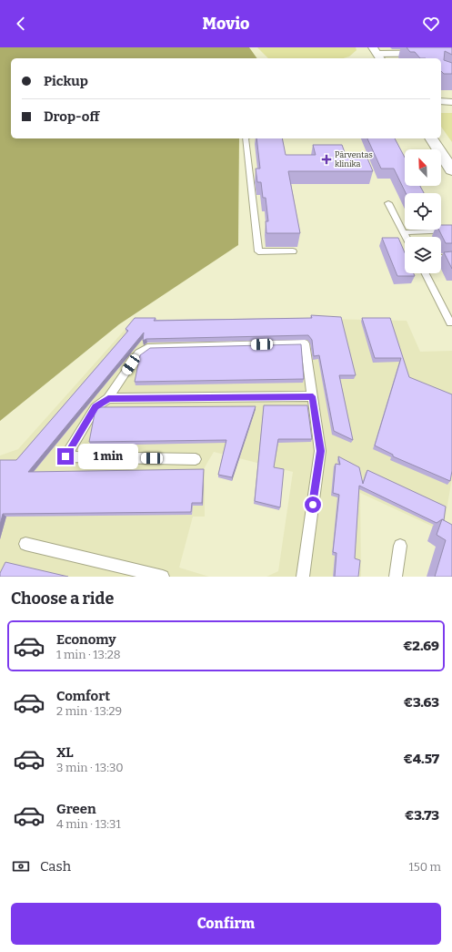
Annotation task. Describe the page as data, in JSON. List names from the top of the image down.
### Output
{
  "places": {
    "health": ["Pārventas klīnika"]
  },
  "north": "top left",
  "page": {
    "header": "Movio",
    "banner": ["Pickup", "Drop-off"],
    "bubble": "1 min",
    "heading": "Choose a ride",
    "list": [
      {
        "name": "Economy",
        "note": "1 min · 13:28",
        "value": "€2.69"
      },
      {
        "name": "Comfort",
        "note": "2 min · 13:29",
        "value": "€3.63"
      },
      {
        "name": "XL",
        "note": "3 min · 13:30",
        "value": "€4.57"
      },
      {
        "name": "Green",
        "note": "4 min · 13:31",
        "value": "€3.73"
      }
    ],
    "pay": ["Cash", "150 m"],
    "buttons": "Confirm"
  }
}
